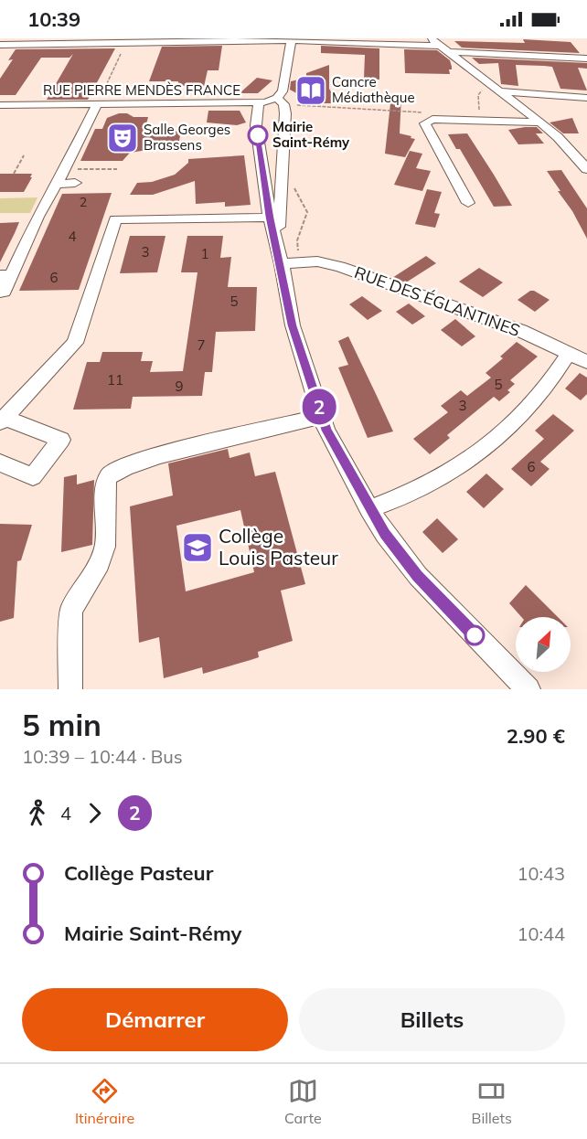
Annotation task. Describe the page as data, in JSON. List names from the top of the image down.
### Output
{
  "streets": {
    "street": ["RUE PIERRE MENDÈS FRANCE", "RUE DES ÉGLANTINES"]
  },
  "places": {
    "library": ["Cancre Médiathèque"],
    "other": ["Mairie Saint-Rémy"],
    "theatre": ["Salle Georges Brassens"],
    "school or university": ["Collège Louis Pasteur"]
  },
  "lines": ["bus line 2"],
  "house_numbers": [
    "2",
    "4",
    "3",
    "1",
    "6",
    "5",
    "7",
    "11",
    "5",
    "9",
    "3",
    "6"
  ],
  "north": "top right",
  "page": {
    "status": "10:39",
    "on_map": "2",
    "heading": ["5 min", "10:39 – 10:44 · Bus", "2.90 €"],
    "legs": ["4", "2"],
    "list": [
      {
        "name": "Collège Pasteur",
        "value": "10:43"
      },
      {
        "name": "Mairie Saint-Rémy",
        "value": "10:44"
      }
    ],
    "buttons": ["Démarrer", "Billets"],
    "tabs": ["Itinéraire", "Carte", "Billets"]
  }
}
